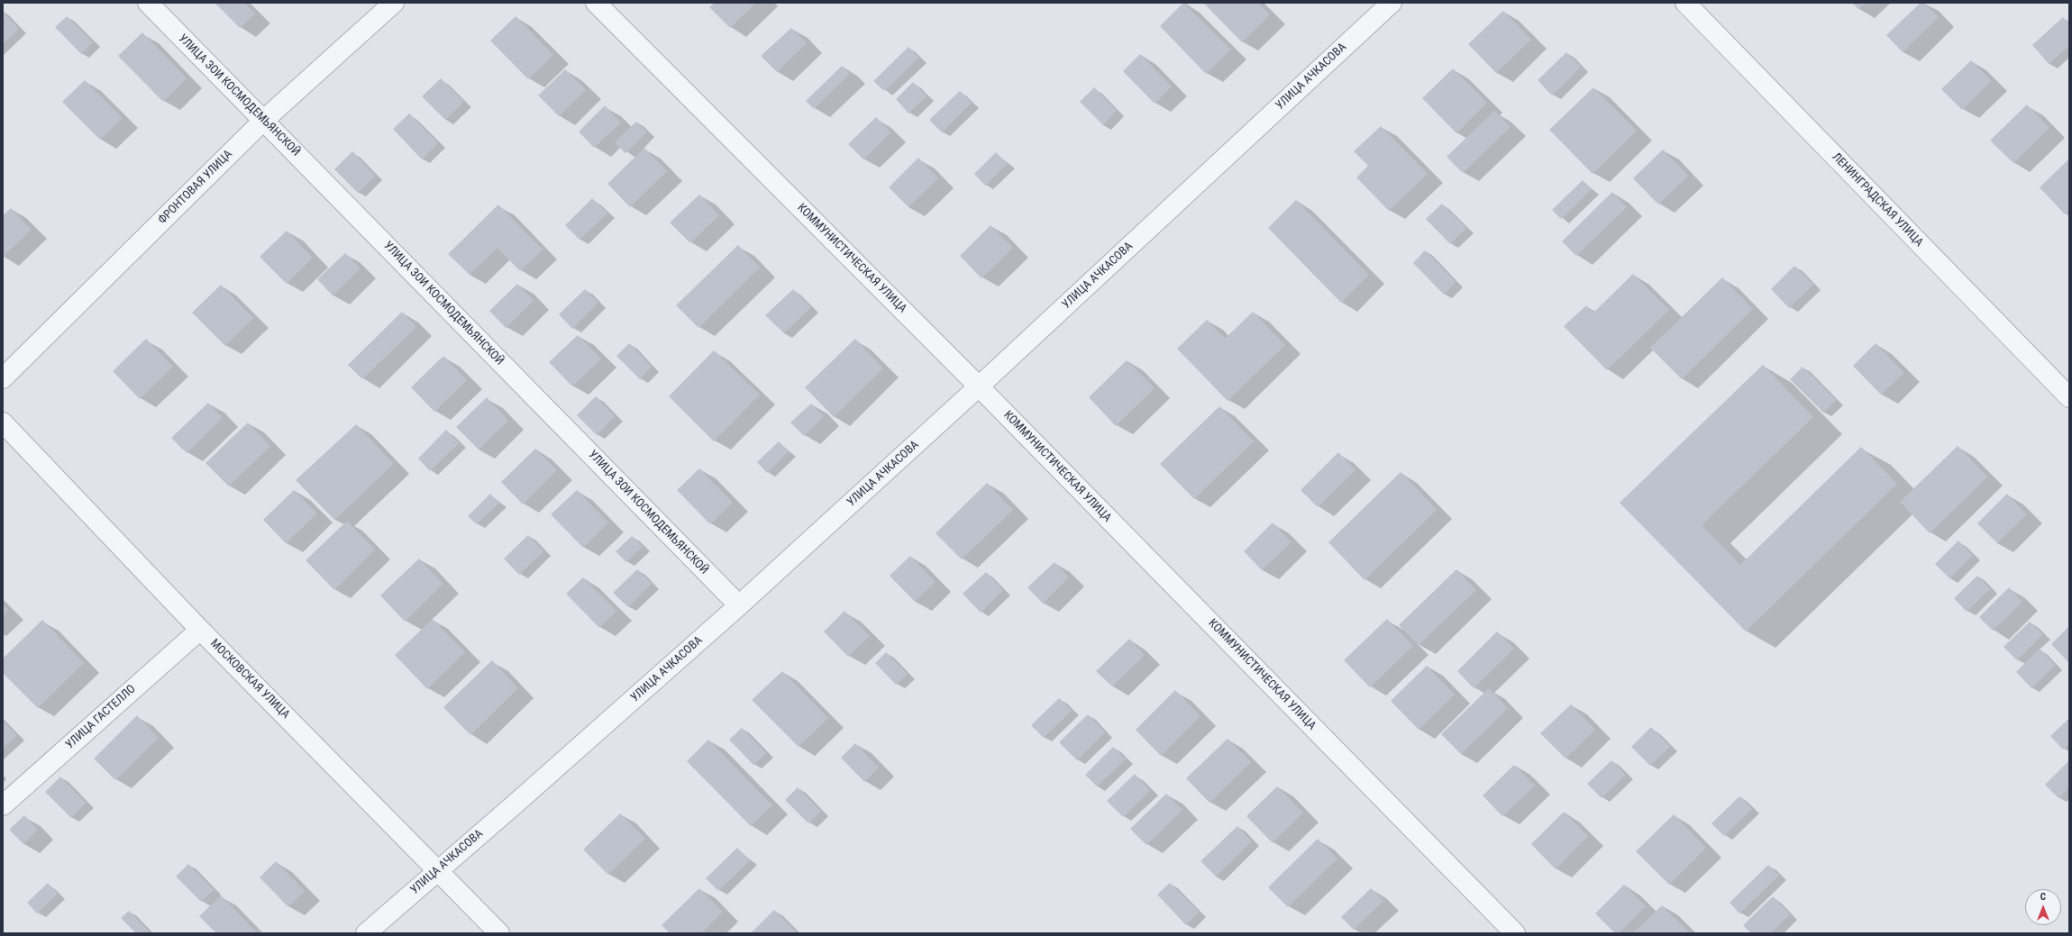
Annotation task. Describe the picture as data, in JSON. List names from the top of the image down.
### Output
{
  "streets": {
    "street": [
      "УЛИЦА АЧКАСОВА",
      "УЛИЦА ЗОИ КОСМОДЕМЬЯНСКОЙ",
      "ФРОНТОВАЯ УЛИЦА",
      "ЛЕНИНГРАДСКАЯ УЛИЦА",
      "КОММУНИСТИЧЕСКАЯ УЛИЦА",
      "МОСКОВСКАЯ УЛИЦА",
      "УЛИЦА ГАСТЕЛЛО"
    ]
  },
  "crossings": [
    ["УЛИЦА АЧКАСОВА", "УЛИЦА ЗОИ КОСМОДЕМЬЯНСКОЙ"],
    ["УЛИЦА АЧКАСОВА", "КОММУНИСТИЧЕСКАЯ УЛИЦА"],
    ["УЛИЦА АЧКАСОВА", "МОСКОВСКАЯ УЛИЦА"],
    ["УЛИЦА ЗОИ КОСМОДЕМЬЯНСКОЙ", "ФРОНТОВАЯ УЛИЦА"],
    ["МОСКОВСКАЯ УЛИЦА", "УЛИЦА ГАСТЕЛЛО"]
  ],
  "north": "top"
}
